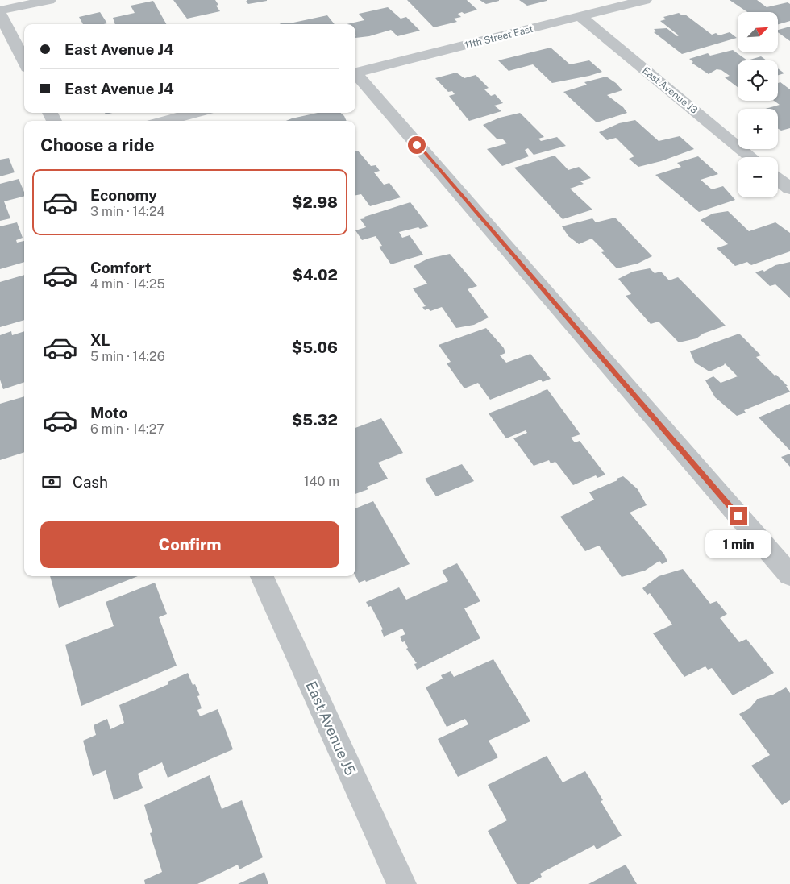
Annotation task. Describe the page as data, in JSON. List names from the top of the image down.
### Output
{
  "streets": {
    "street": ["11th Street East", "East Avenue J3", "East Avenue J5"]
  },
  "crossings": [
    ["11th Street East", "East Avenue J3"]
  ],
  "north": "top right",
  "page": {
    "map_buttons": ["+", "−"],
    "banner": ["East Avenue J4", "East Avenue J4"],
    "heading": "Choose a ride",
    "list": [
      {
        "name": "Economy",
        "note": "3 min · 14:24",
        "value": "$2.98"
      },
      {
        "name": "Comfort",
        "note": "4 min · 14:25",
        "value": "$4.02"
      },
      {
        "name": "XL",
        "note": "5 min · 14:26",
        "value": "$5.06"
      },
      {
        "name": "Moto",
        "note": "6 min · 14:27",
        "value": "$5.32"
      }
    ],
    "pay": ["Cash", "140 m"],
    "buttons": "Confirm",
    "bubble": "1 min"
  }
}
